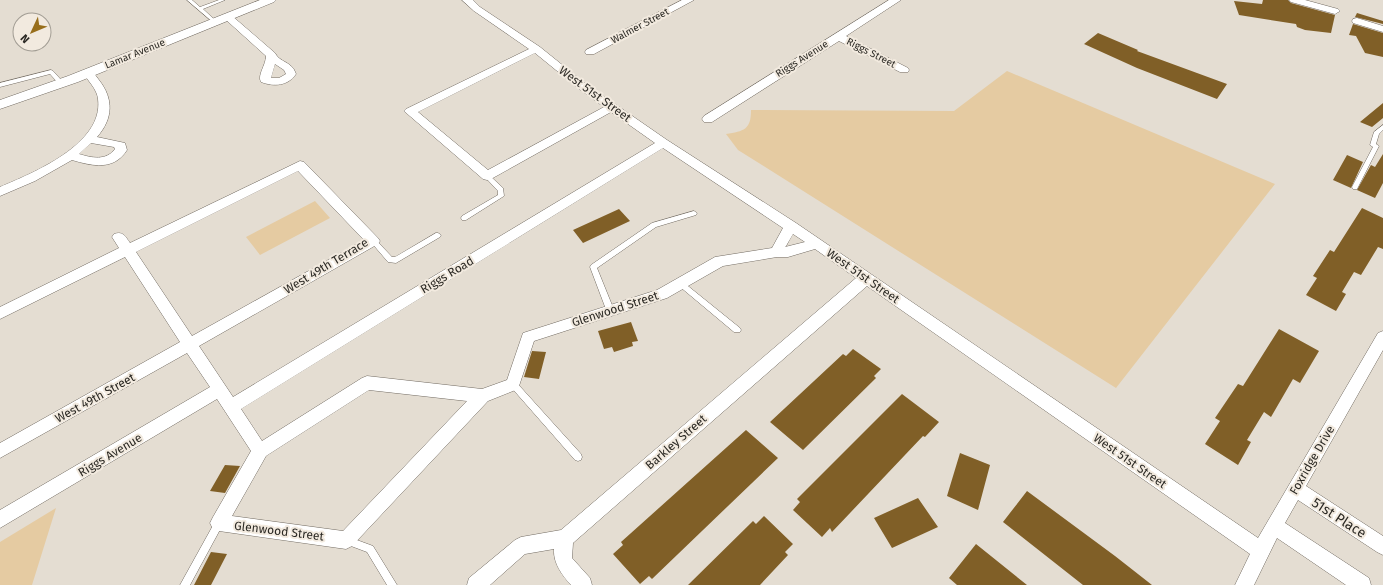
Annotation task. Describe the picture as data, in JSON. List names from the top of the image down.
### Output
{
  "streets": {
    "street": [
      "Walmer Street",
      "Riggs Street",
      "Lamar Avenue",
      "Riggs Avenue",
      "West 51st Street",
      "West 49th Terrace",
      "Riggs Road",
      "Glenwood Street",
      "West 49th Street",
      "Barkley Street",
      "Foxridge Drive",
      "51st Place"
    ]
  },
  "crossings": [
    ["Riggs Street", "Riggs Avenue"],
    ["West 51st Street", "Riggs Road"],
    ["West 51st Street", "Glenwood Street"],
    ["West 51st Street", "Barkley Street"],
    ["West 51st Street", "Foxridge Drive"],
    ["West 49th Terrace", "West 49th Street"],
    ["Foxridge Drive", "51st Place"]
  ],
  "north": "bottom left"
}
